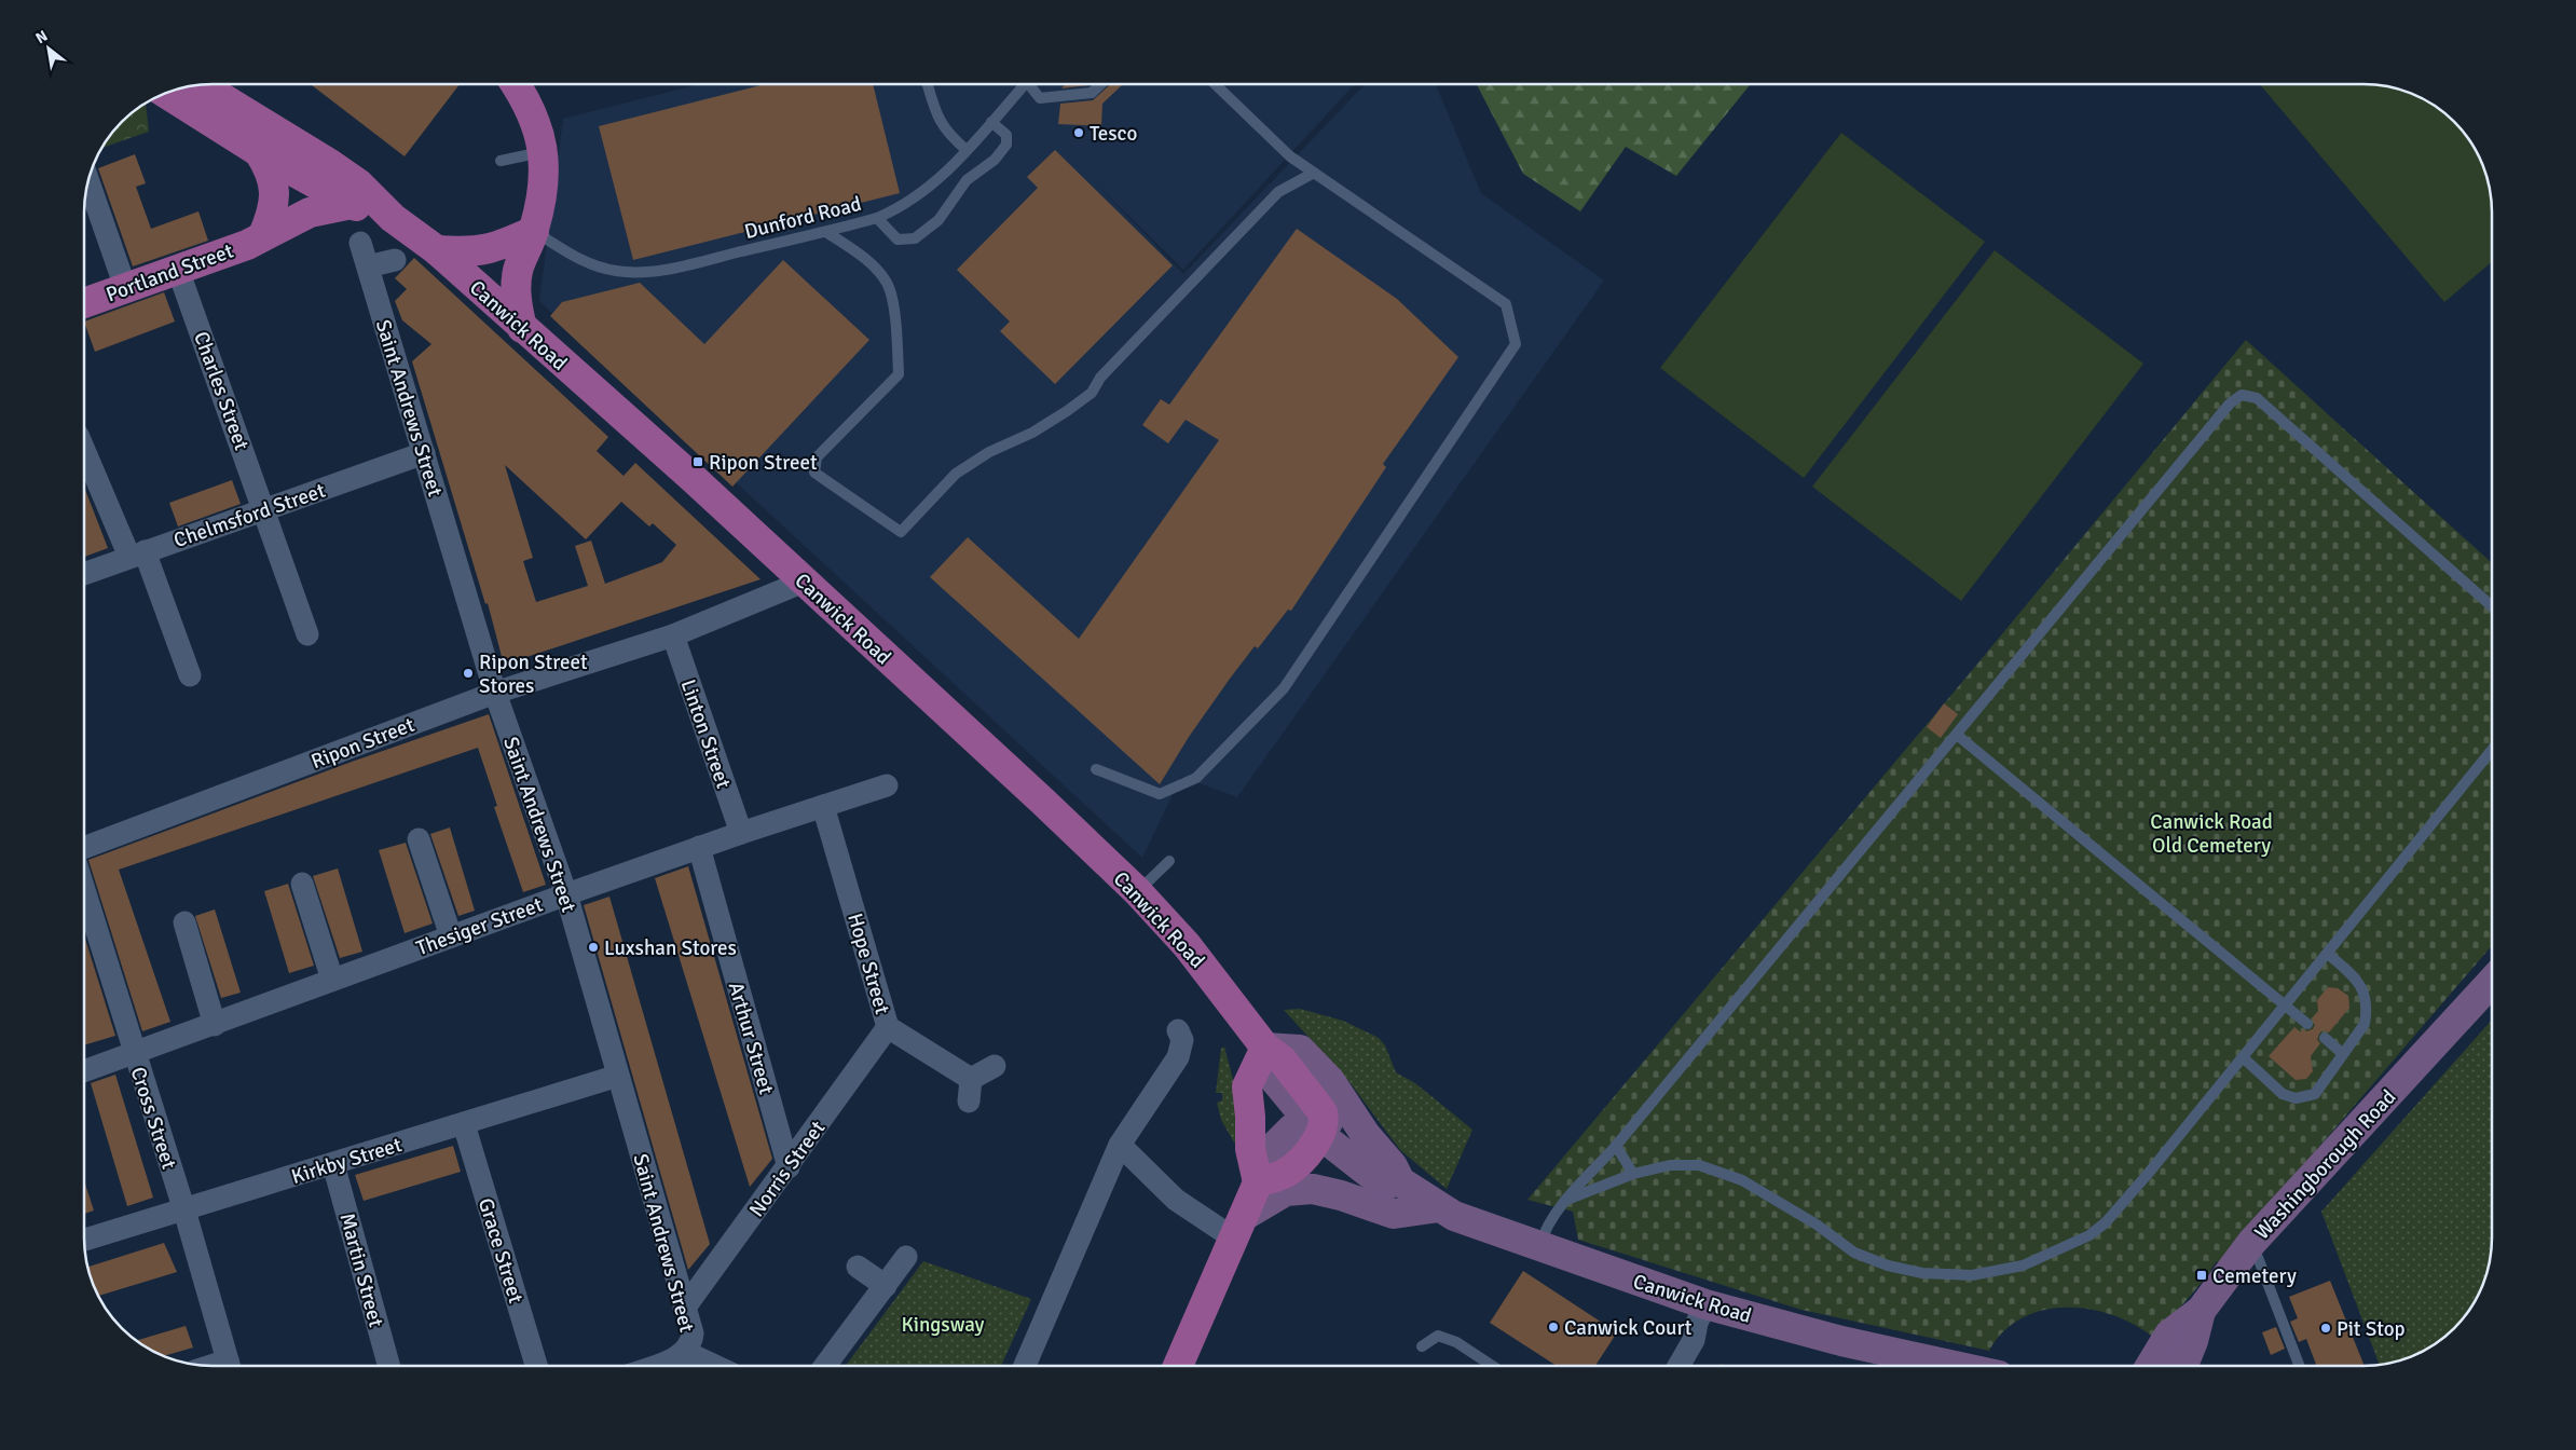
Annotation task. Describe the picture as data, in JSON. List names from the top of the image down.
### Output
{
  "streets": {
    "main road": ["Portland Street", "Canwick Road", "Washingborough Road"],
    "street": [
      "Charles Street",
      "Saint Andrews Street",
      "Chelmsford Street",
      "Linton Street",
      "Ripon Street",
      "Thesiger Street",
      "Hope Street",
      "Arthur Street",
      "Cross Street",
      "Kirkby Street",
      "Norris Street",
      "Grace Street",
      "Martin Street"
    ],
    "lane": ["Dunford Road"]
  },
  "crossings": [
    ["Portland Street", "Canwick Road"],
    ["Portland Street", "Charles Street"],
    ["Canwick Road", "Ripon Street"],
    ["Charles Street", "Chelmsford Street"],
    ["Saint Andrews Street", "Chelmsford Street"],
    ["Saint Andrews Street", "Ripon Street"],
    ["Saint Andrews Street", "Thesiger Street"],
    ["Saint Andrews Street", "Kirkby Street"],
    ["Saint Andrews Street", "Norris Street"],
    ["Linton Street", "Ripon Street"],
    ["Linton Street", "Thesiger Street"],
    ["Thesiger Street", "Hope Street"],
    ["Thesiger Street", "Arthur Street"],
    ["Thesiger Street", "Cross Street"],
    ["Hope Street", "Norris Street"],
    ["Arthur Street", "Norris Street"],
    ["Cross Street", "Kirkby Street"],
    ["Kirkby Street", "Grace Street"],
    ["Kirkby Street", "Martin Street"]
  ],
  "parks": ["Canwick Road Old Cemetery", "Kingsway"],
  "places": {
    "other": [
      "Tesco",
      "Ripon Street Stores",
      "Luxshan Stores",
      "Canwick Court",
      "Pit Stop"
    ],
    "transit": ["Ripon Street", "Cemetery"]
  },
  "north": "top left"
}
